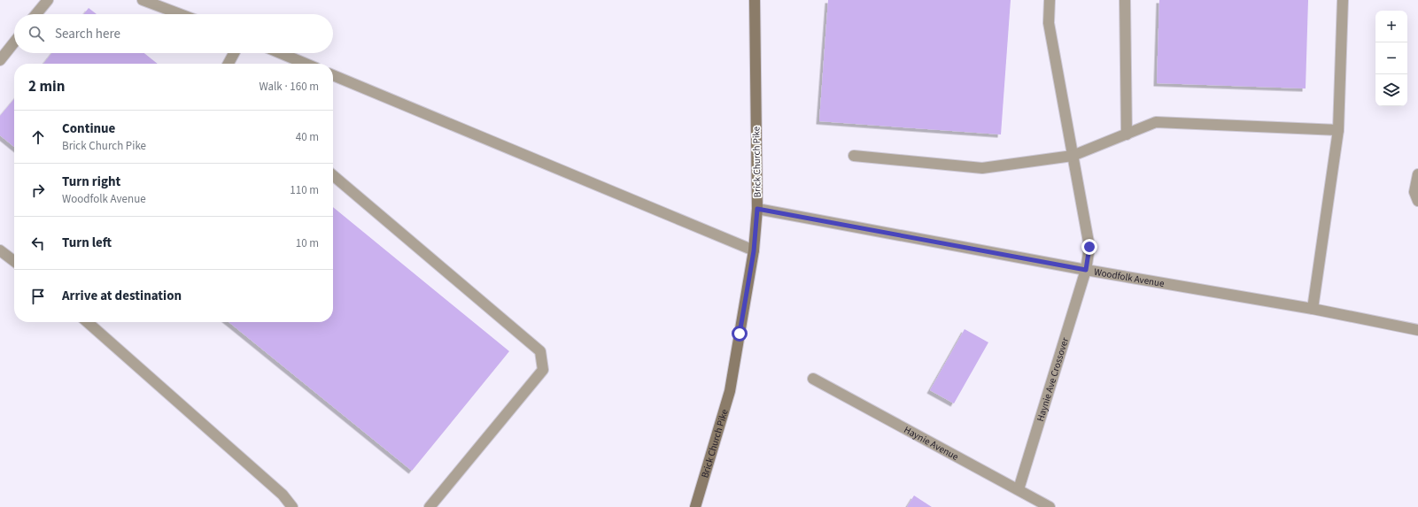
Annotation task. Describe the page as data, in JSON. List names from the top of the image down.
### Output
{
  "streets": {
    "main road": ["Brick Church Pike"],
    "street": ["Woodfolk Avenue", "Haynie Ave Crossover", "Haynie Avenue"]
  },
  "crossings": [
    ["Brick Church Pike", "Woodfolk Avenue"],
    ["Woodfolk Avenue", "Haynie Ave Crossover"],
    ["Haynie Ave Crossover", "Haynie Avenue"]
  ],
  "page": {
    "map_buttons": ["+", "−"],
    "search": "Search here",
    "heading": ["2 min", "Walk · 160 m"],
    "list": [
      ["Continue", "Brick Church Pike", "40 m"],
      ["Turn right", "Woodfolk Avenue", "110 m"],
      ["Turn left", "10 m"],
      "Arrive at destination"
    ]
  }
}
